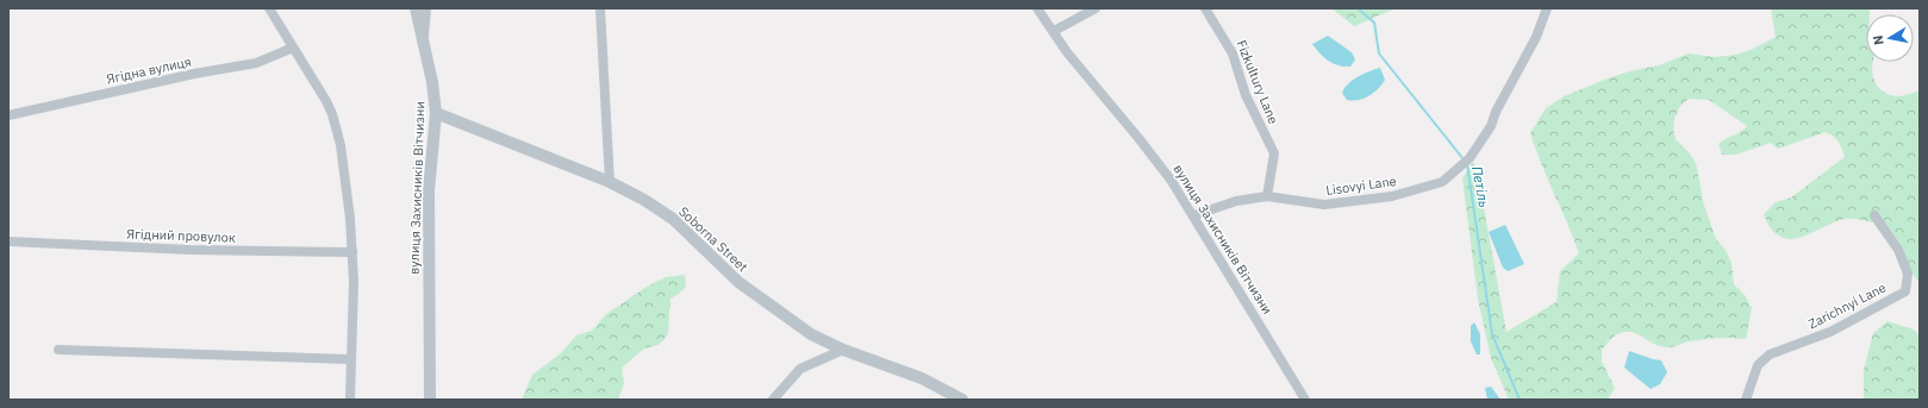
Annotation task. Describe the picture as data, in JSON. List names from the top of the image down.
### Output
{
  "streets": {
    "street": [
      "Ягідна вулиця",
      "Fizkultury Lane",
      "Lisovyi Lane",
      "вулиця Захисників Вітчизни",
      "Ягідний провулок",
      "Soborna Street",
      "Zarichnyi Lane"
    ]
  },
  "crossings": [
    ["Fizkultury Lane", "Lisovyi Lane"],
    ["Lisovyi Lane", "вулиця Захисників Вітчизни"],
    ["вулиця Захисників Вітчизни", "Soborna Street"]
  ],
  "water": ["Петіль"],
  "north": "left"
}
